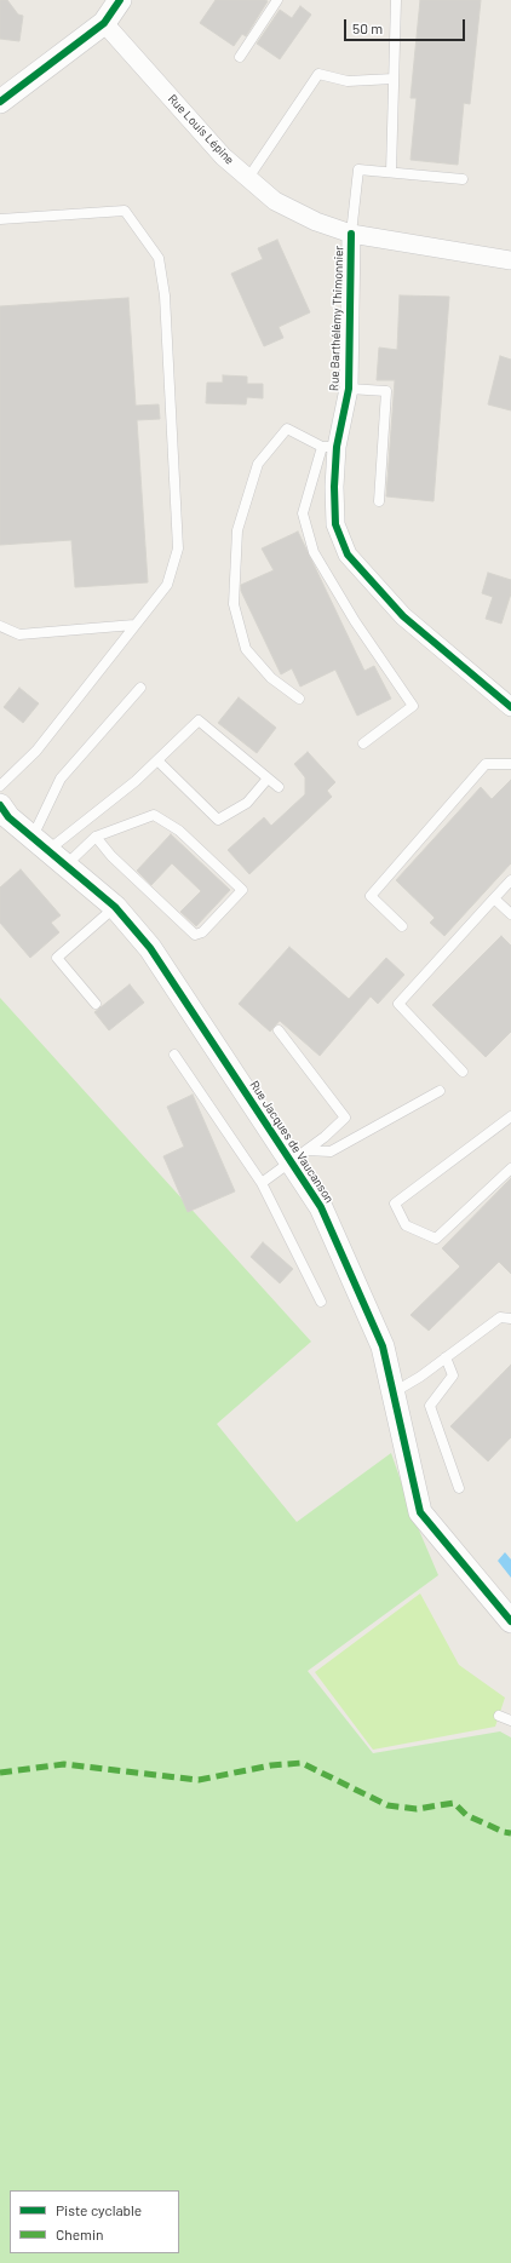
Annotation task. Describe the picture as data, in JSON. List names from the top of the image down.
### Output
{
  "streets": {
    "street": ["Rue Louis Lépine", "Rue Barthélémy Thimonnier", "Rue Jacques de Vaucanson"]
  },
  "crossings": [
    ["Rue Louis Lépine", "Rue Barthélémy Thimonnier"]
  ],
  "legend": ["Piste cyclable", "Chemin"],
  "scale_bar": "50 m"
}
